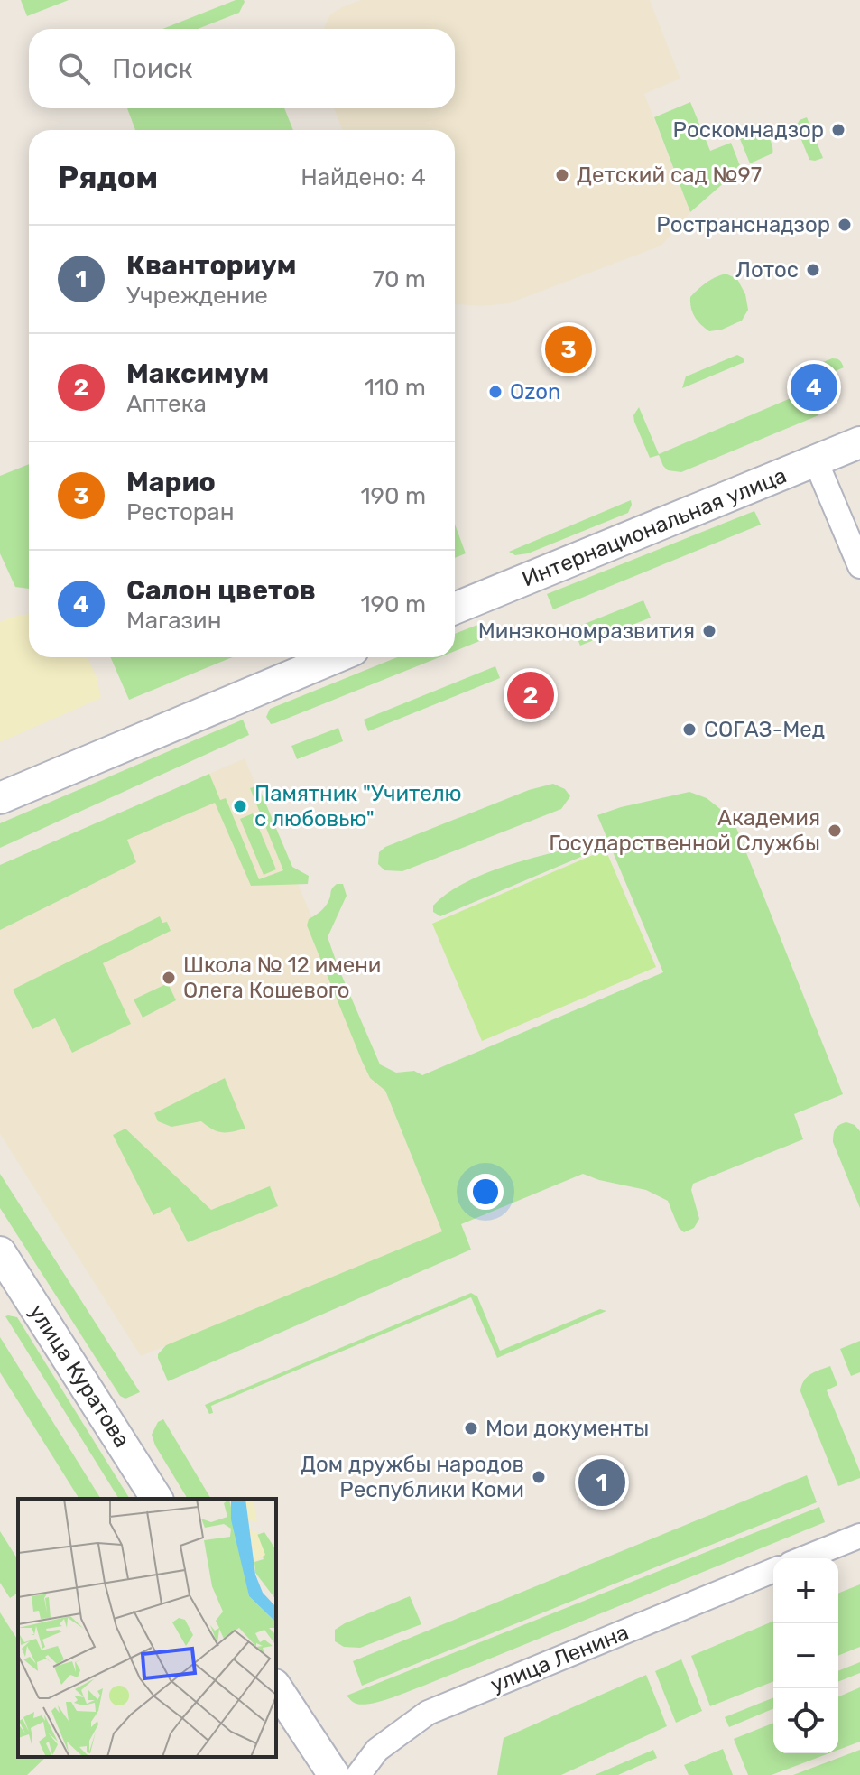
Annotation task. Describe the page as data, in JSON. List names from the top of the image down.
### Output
{
  "streets": {
    "street": ["Интернациональная улица", "улица Куратова", "улица Ленина"]
  },
  "places": [
    "Роскомнадзор",
    "Детский сад №97",
    "Ространснадзор",
    "Лотос",
    "Ozon",
    "Минэкономразвития",
    "СОГАЗ-Мед",
    "Памятник \"Учителю с любовью\"",
    "Академия Государственной Службы",
    "Школа № 12 имени Олега Кошевого",
    "Мои документы",
    "Дом дружбы народов Республики Коми"
  ],
  "page": {
    "search": "Поиск",
    "heading": ["Рядом", "Найдено: 4"],
    "list": [
      {
        "mark": "1",
        "name": "Кванториум",
        "note": "Учреждение",
        "value": "70 m"
      },
      {
        "mark": "2",
        "name": "Максимум",
        "note": "Аптека",
        "value": "110 m"
      },
      {
        "mark": "3",
        "name": "Марио",
        "note": "Ресторан",
        "value": "190 m"
      },
      {
        "mark": "4",
        "name": "Салон цветов",
        "note": "Магазин",
        "value": "190 m"
      }
    ],
    "pins": [
      "3",
      "4",
      "2",
      "1"
    ],
    "map_buttons": ["+", "−"]
  }
}
